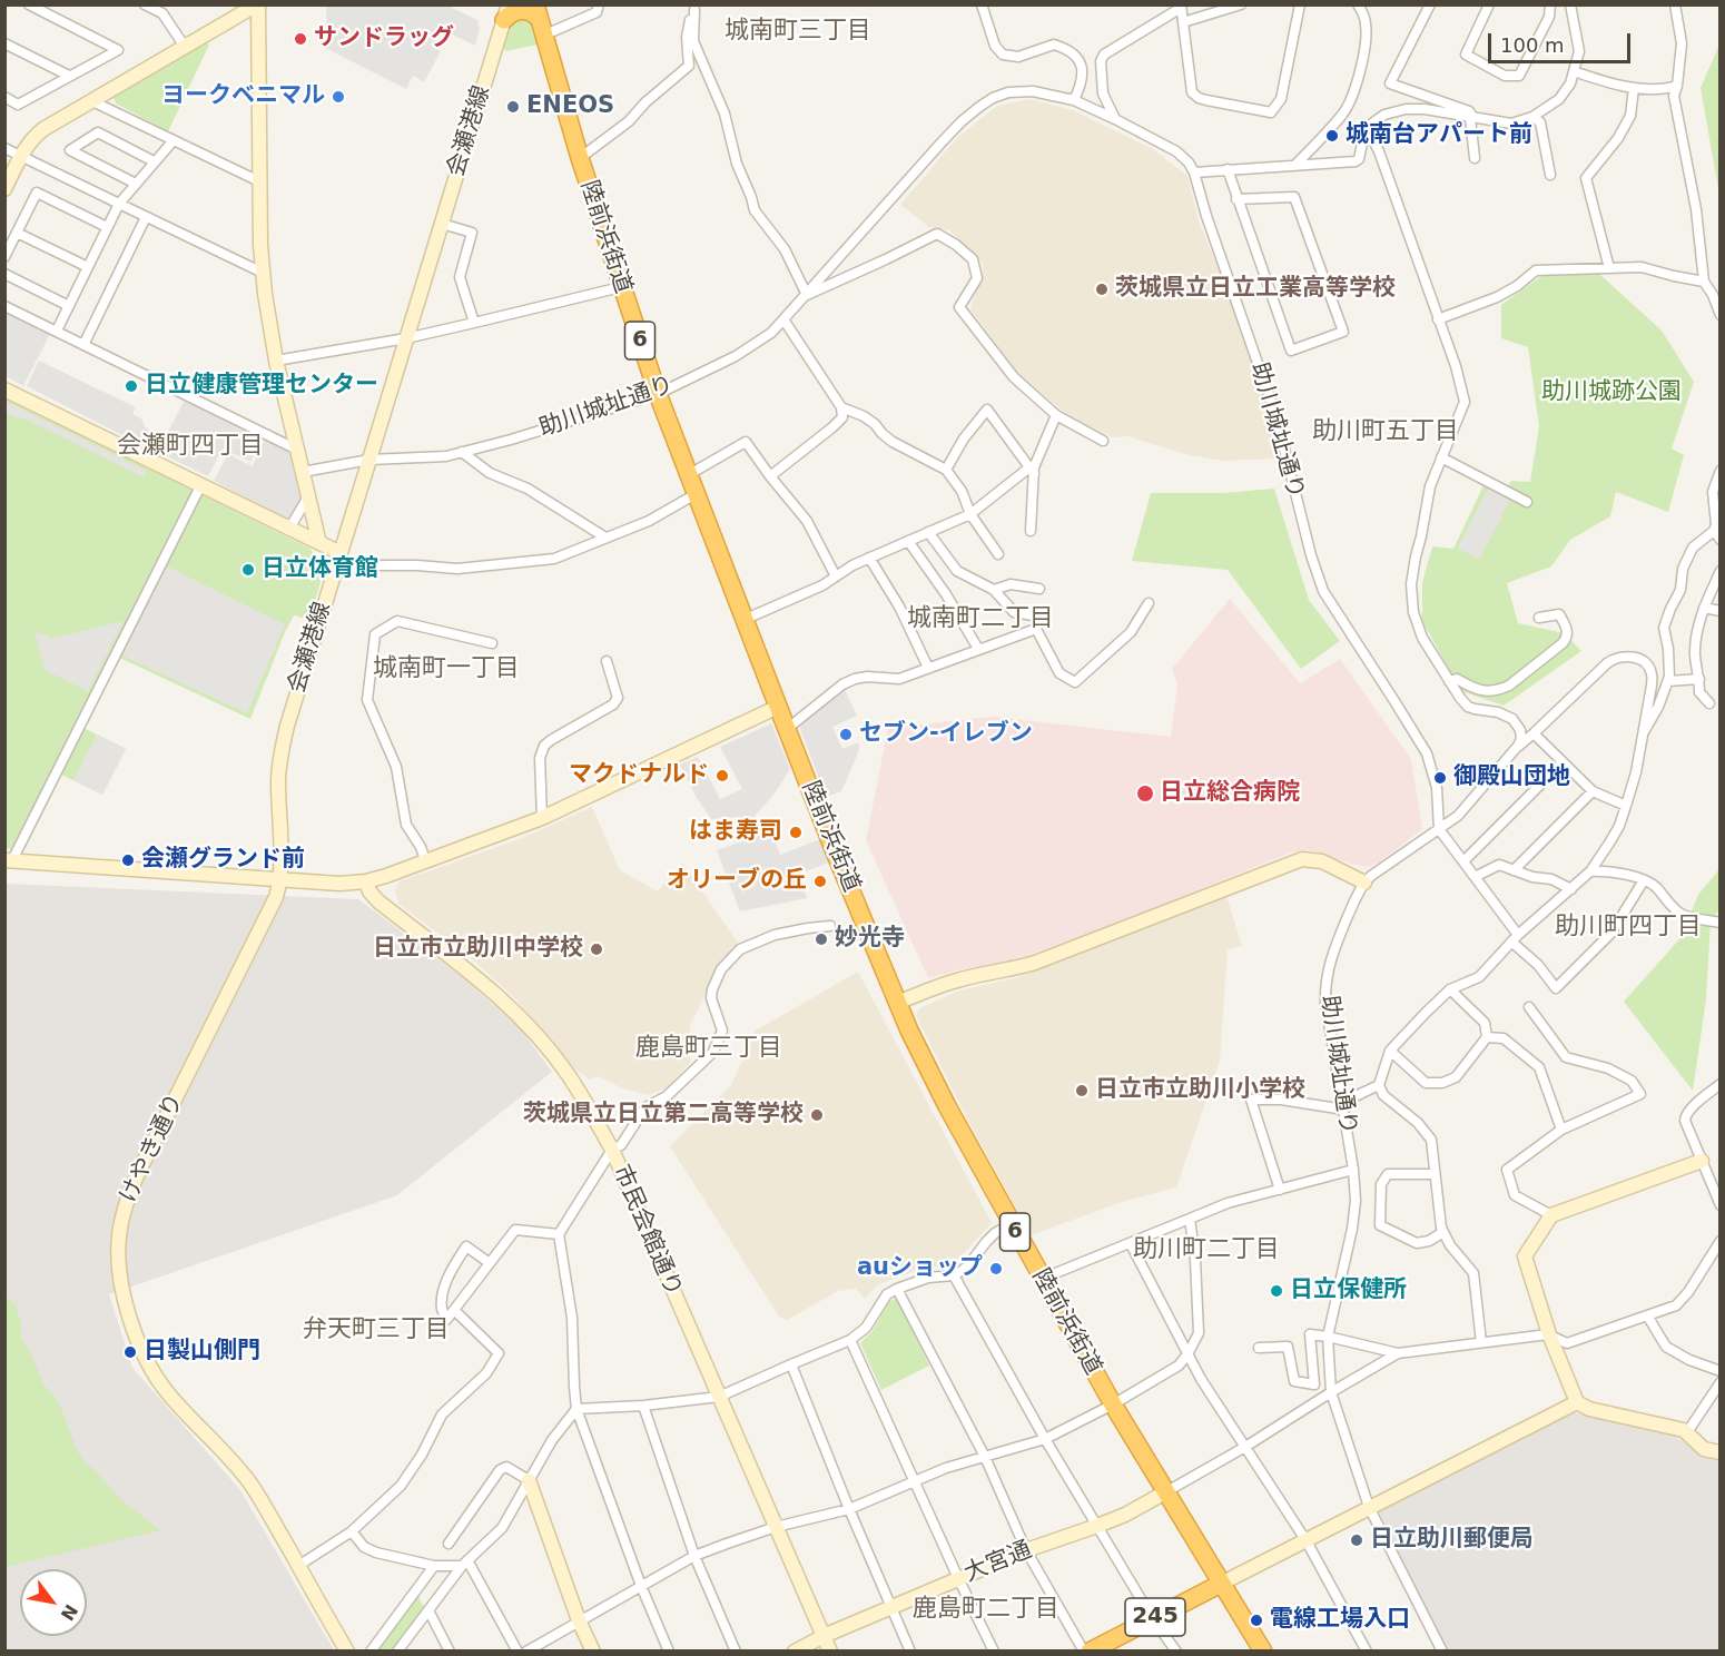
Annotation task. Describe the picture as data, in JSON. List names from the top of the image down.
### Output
{
  "streets": {
    "highway": ["陸前浜街道", "6", "245"],
    "street": [
      "会瀬港線",
      "助川城址通り",
      "けやき通り",
      "市民会館通り",
      "大宮通"
    ]
  },
  "crossings": [
    ["会瀬港線", "助川城址通り"],
    ["会瀬港線", "けやき通り"],
    ["陸前浜街道", "助川城址通り"],
    ["陸前浜街道", "大宮通"],
    ["陸前浜街道", "245"],
    ["市民会館通り", "大宮通"]
  ],
  "districts": [
    "城南町三丁目",
    "助川町五丁目",
    "会瀬町四丁目",
    "城南町二丁目",
    "城南町一丁目",
    "助川町四丁目",
    "鹿島町三丁目",
    "助川町二丁目",
    "弁天町三丁目",
    "鹿島町二丁目"
  ],
  "parks": ["助川城跡公園"],
  "places": [
    "サンドラッグ",
    "ヨークベニマル",
    "ENEOS",
    "城南台アパート前",
    "茨城県立日立工業高等学校",
    "日立健康管理センター",
    "日立体育館",
    "セブン-イレブン",
    "マクドナルド",
    "御殿山団地",
    "日立総合病院",
    "はま寿司",
    "会瀬グランド前",
    "オリーブの丘",
    "妙光寺",
    "日立市立助川中学校",
    "日立市立助川小学校",
    "茨城県立日立第二高等学校",
    "auショップ",
    "日立保健所",
    "日製山側門",
    "日立助川郵便局",
    "電線工場入口"
  ],
  "scale_bar": "100 m",
  "north": "bottom right"
}
